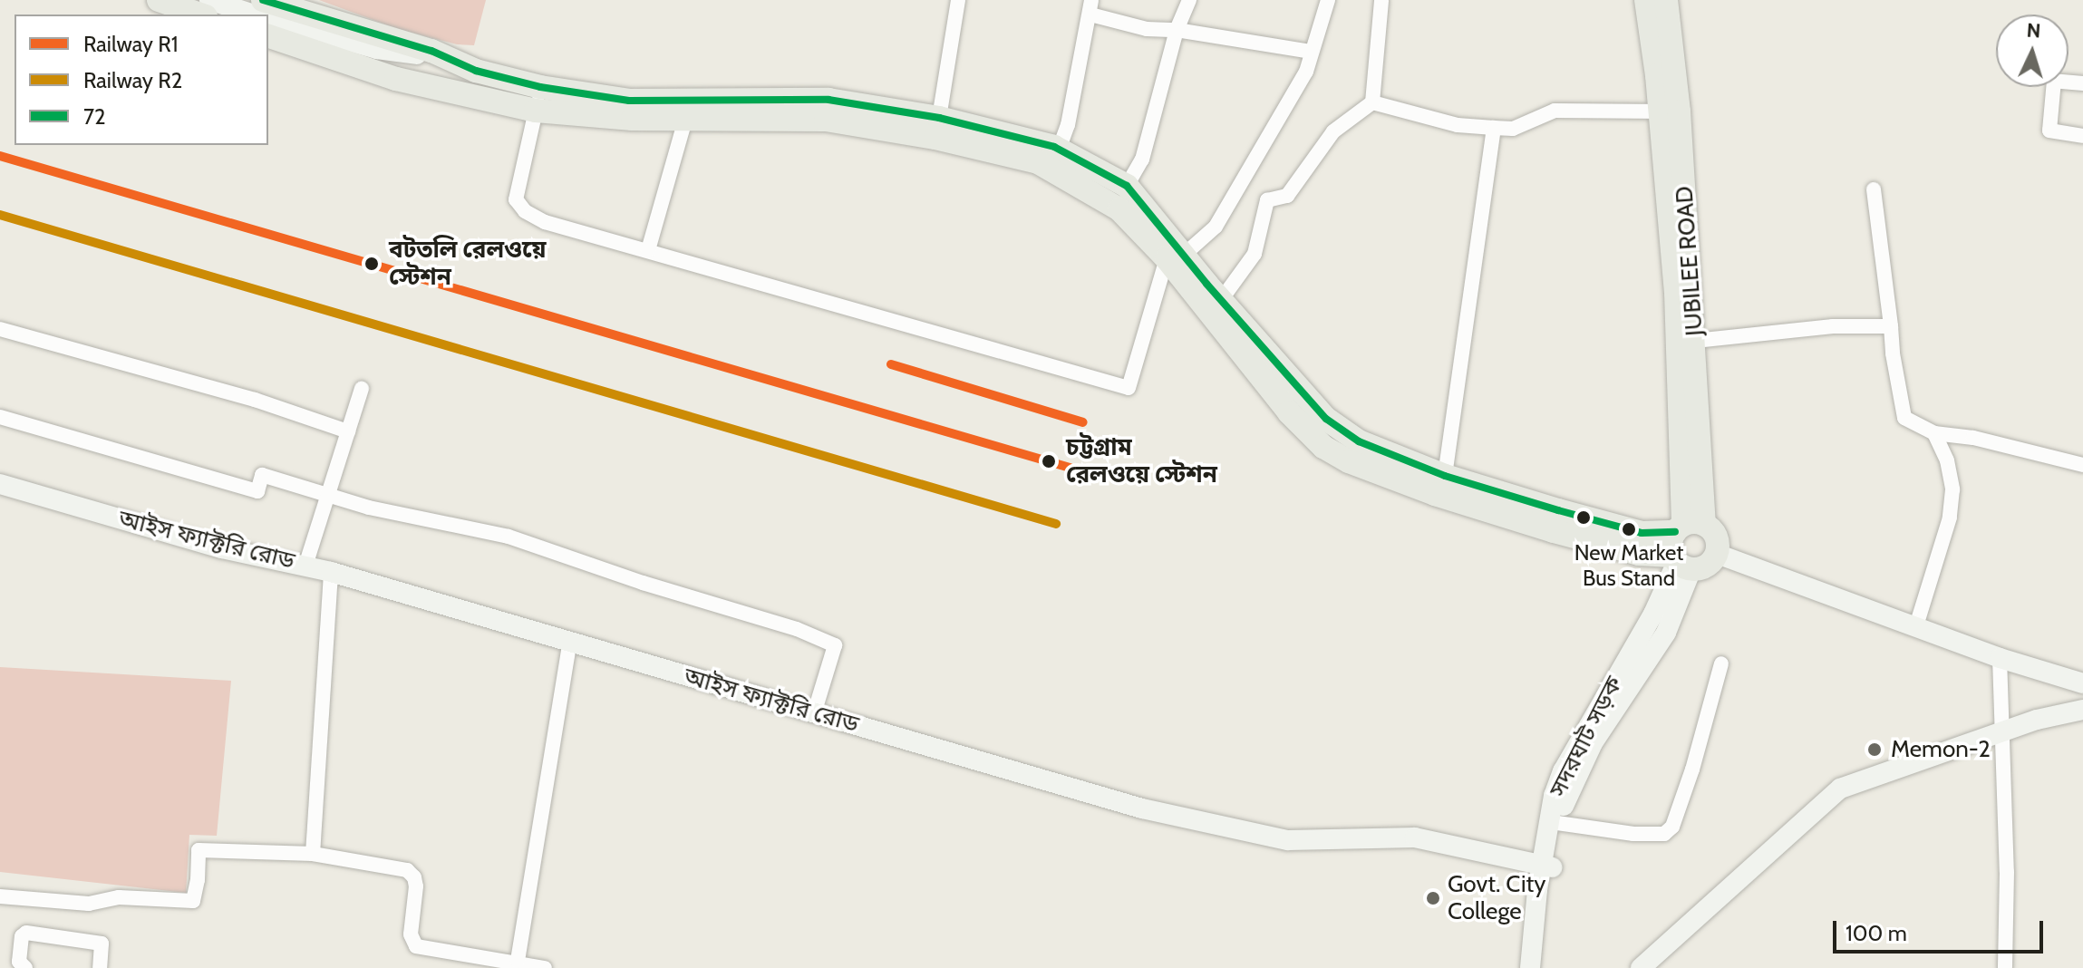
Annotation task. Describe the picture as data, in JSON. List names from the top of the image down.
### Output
{
  "streets": {
    "main road": ["JUBILEE ROAD"],
    "street": ["আইস ফ্যাক্টরি রোড", "সদরঘাট সড়ক"]
  },
  "crossings": [
    ["JUBILEE ROAD", "সদরঘাট সড়ক"],
    ["আইস ফ্যাক্টরি রোড", "সদরঘাট সড়ক"]
  ],
  "places": [
    "বটতলি রেলওয়ে স্টেশন",
    "চট্টগ্রাম রেলওয়ে স্টেশন",
    "New Market Bus Stand",
    "Memon-2",
    "Govt. City College"
  ],
  "lines": ["transit line 72", "rail line R1", "rail line R2"],
  "legend": ["Railway R1", "Railway R2", "72"],
  "scale_bar": "100 m",
  "north": "top"
}
